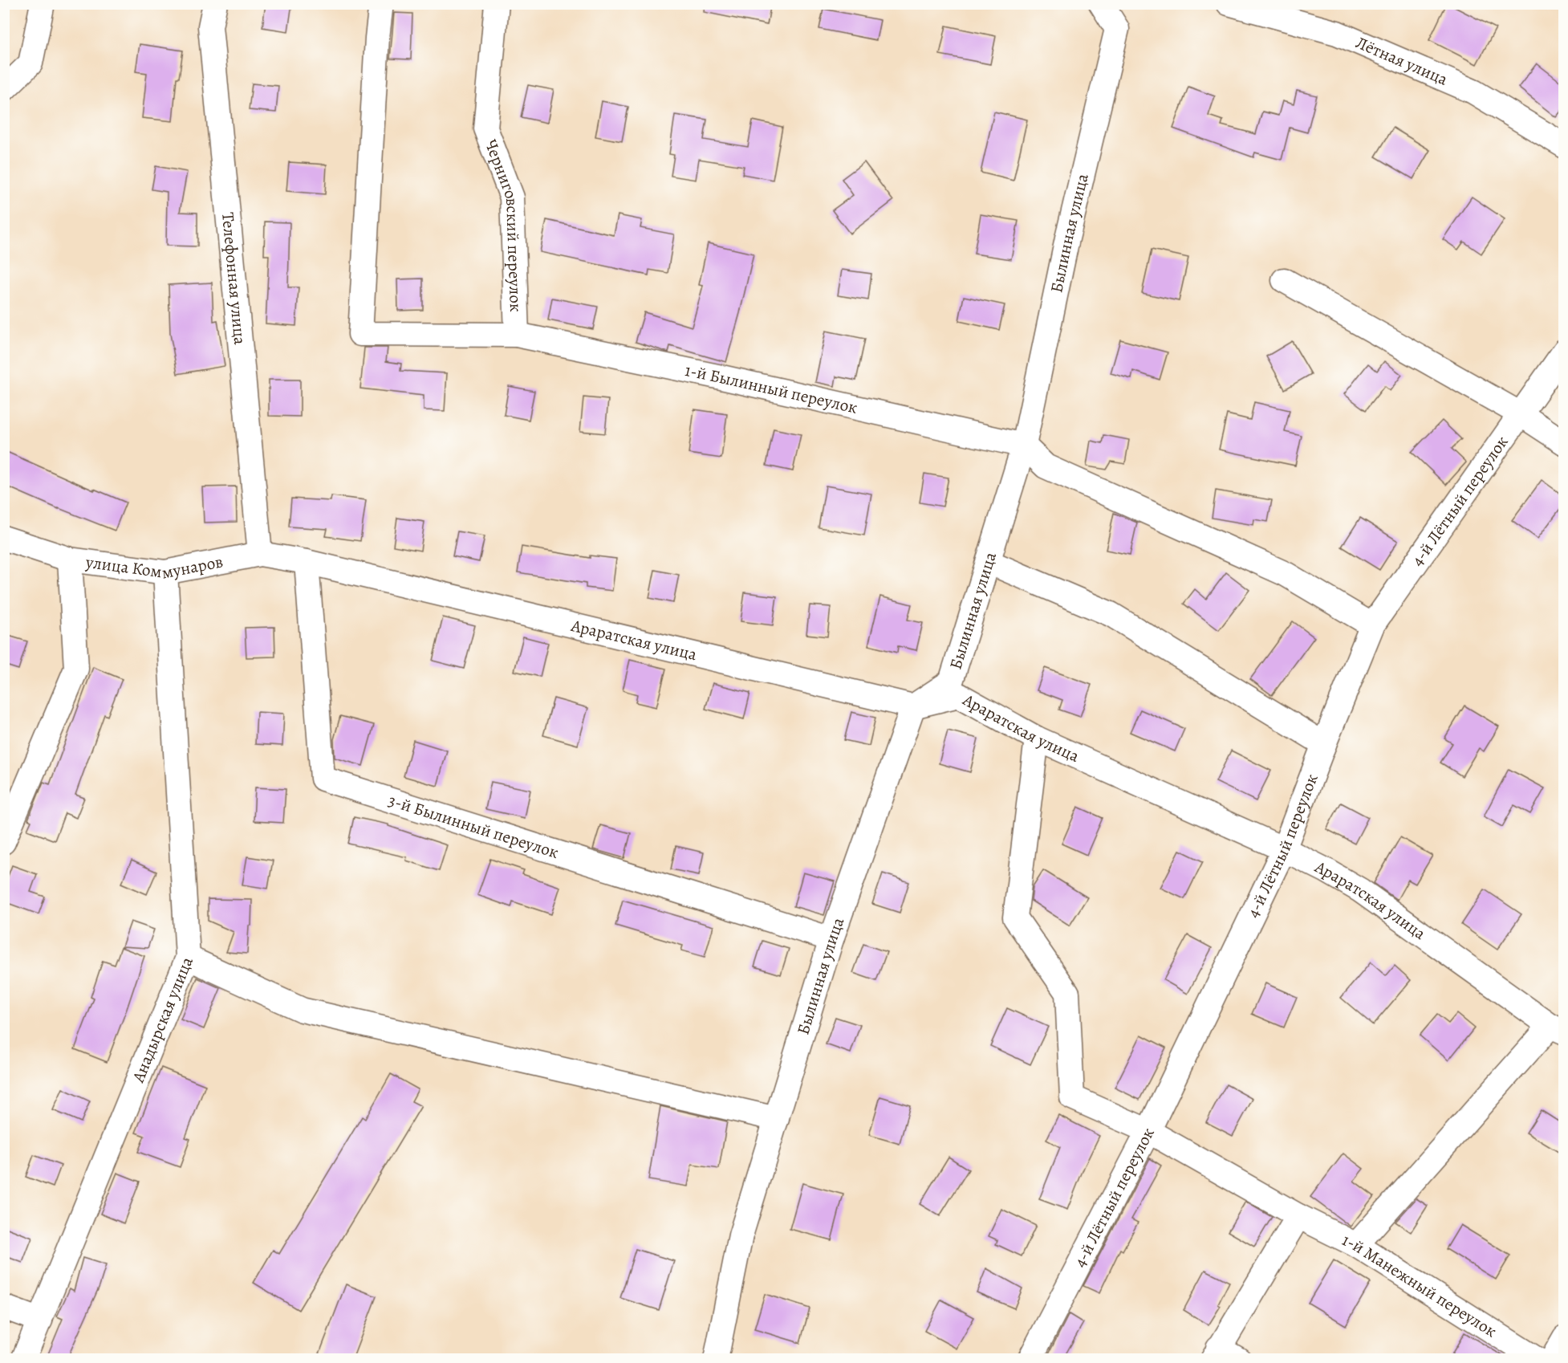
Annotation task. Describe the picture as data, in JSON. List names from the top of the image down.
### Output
{
  "streets": {
    "street": [
      "Лётная улица",
      "Черниговский переулок",
      "Былинная улица",
      "Телефонная улица",
      "1-й Былинный переулок",
      "4-й Лётный переулок",
      "улица Коммунаров",
      "Араратская улица",
      "3-й Былинный переулок",
      "Анадырская улица",
      "1-й Манежный переулок"
    ]
  },
  "crossings": [
    ["Черниговский переулок", "1-й Былинный переулок"],
    ["Былинная улица", "1-й Былинный переулок"],
    ["Былинная улица", "Араратская улица"],
    ["Былинная улица", "3-й Былинный переулок"],
    ["Телефонная улица", "улица Коммунаров"],
    ["4-й Лётный переулок", "Араратская улица"],
    ["4-й Лётный переулок", "1-й Манежный переулок"],
    ["улица Коммунаров", "Араратская улица"],
    ["улица Коммунаров", "3-й Былинный переулок"],
    ["улица Коммунаров", "Анадырская улица"],
    ["Араратская улица", "3-й Былинный переулок"],
    ["Араратская улица", "1-й Манежный переулок"]
  ]
}
